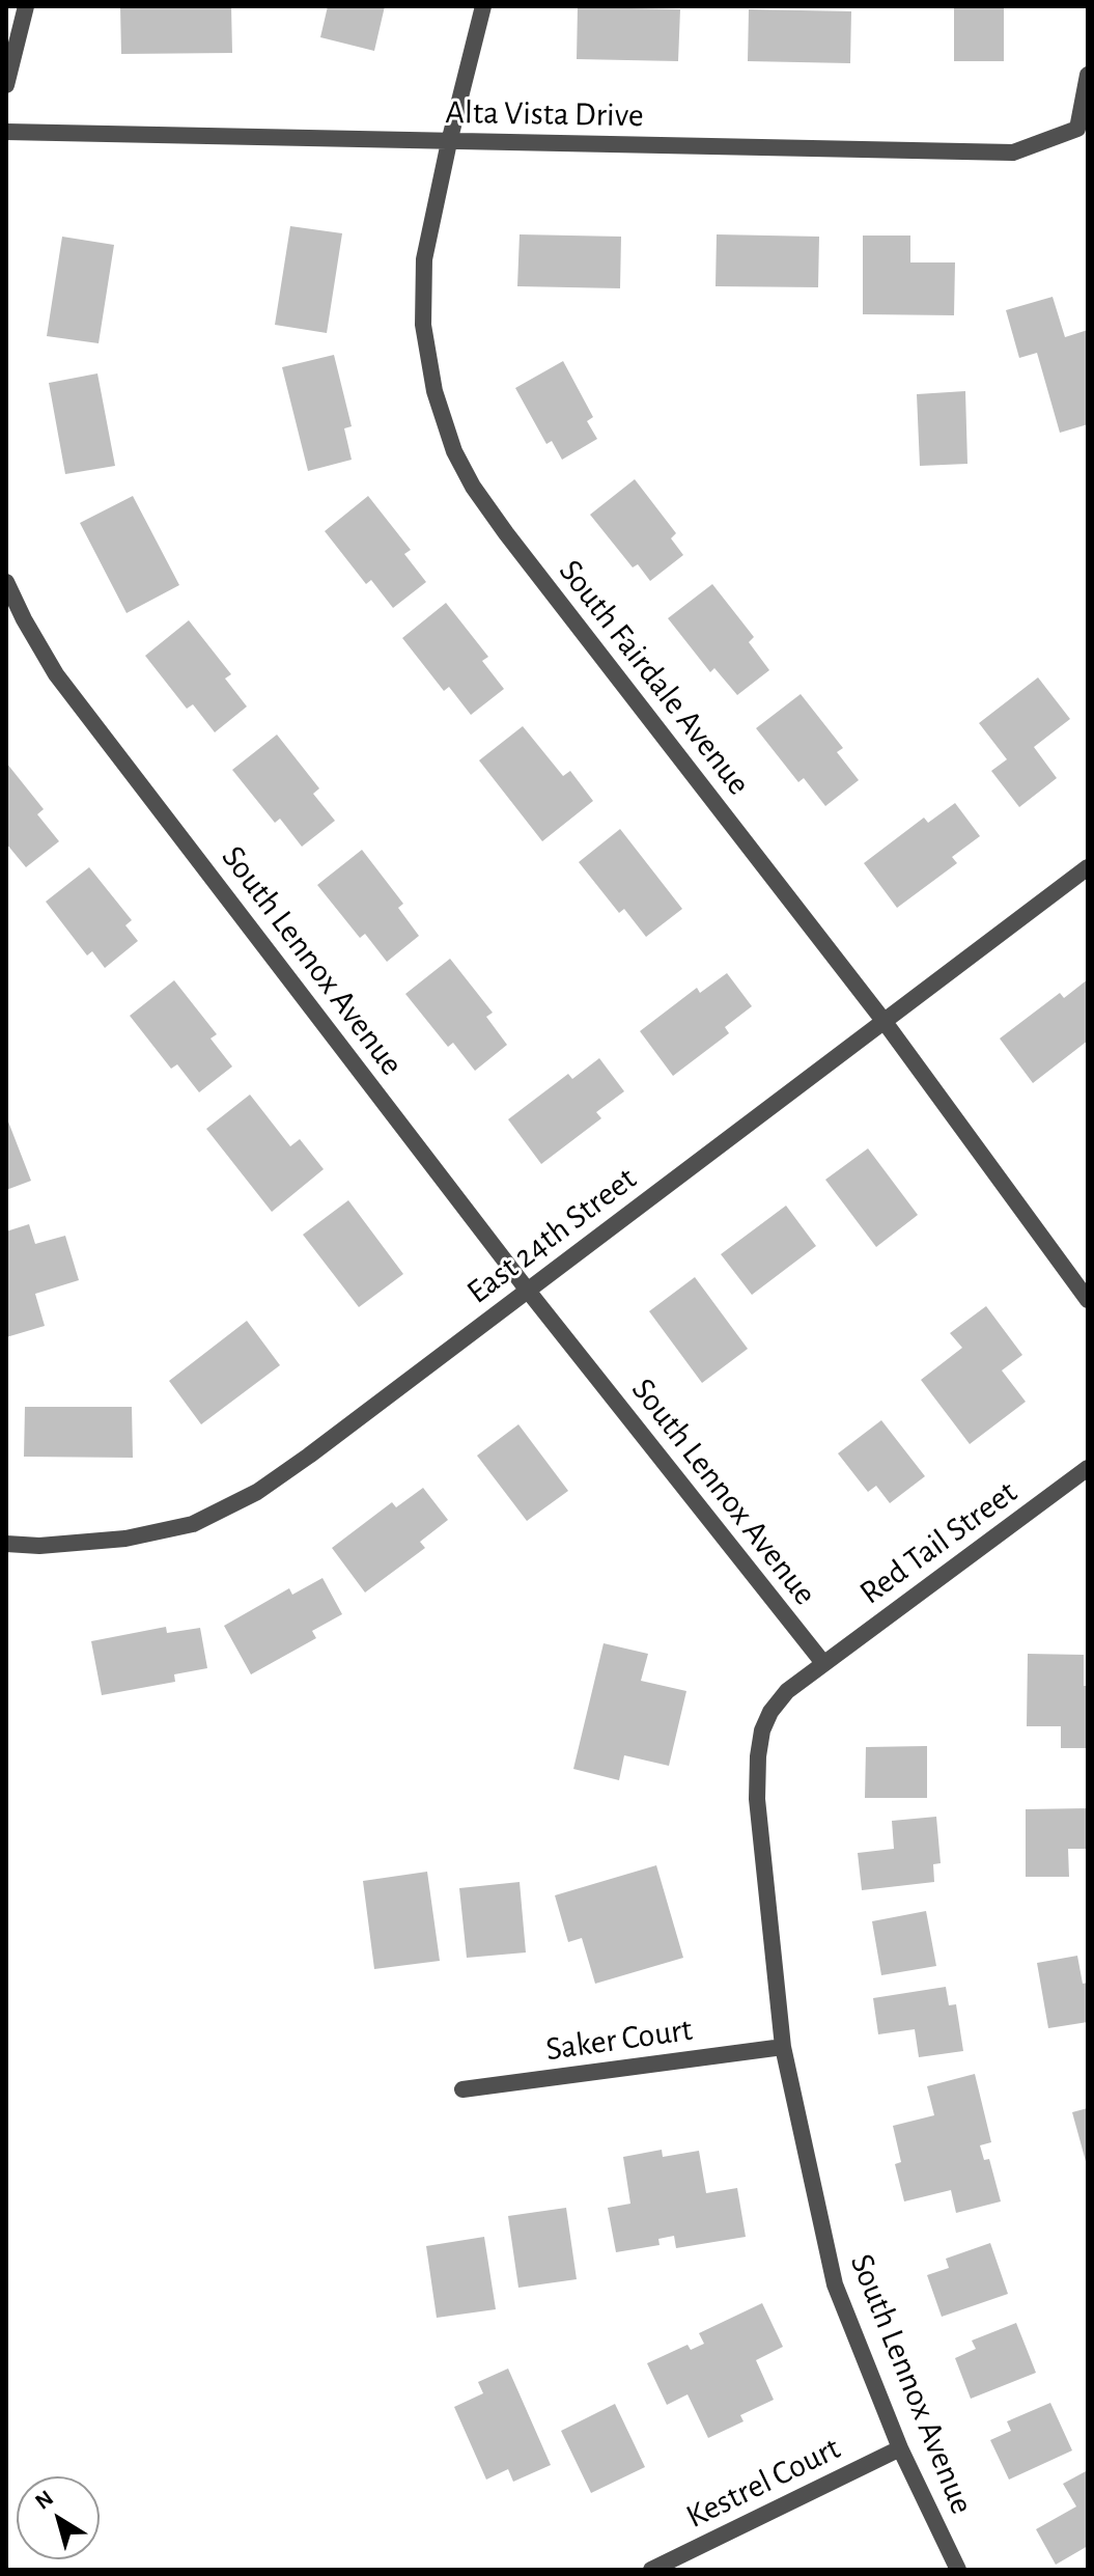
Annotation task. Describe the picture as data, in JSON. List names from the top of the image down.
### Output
{
  "streets": {
    "street": [
      "Alta Vista Drive",
      "South Fairdale Avenue",
      "South Lennox Avenue",
      "East 24th Street",
      "Red Tail Street",
      "Saker Court",
      "Kestrel Court"
    ]
  },
  "crossings": [
    ["Alta Vista Drive", "South Fairdale Avenue"],
    ["South Fairdale Avenue", "East 24th Street"],
    ["South Lennox Avenue", "East 24th Street"],
    ["South Lennox Avenue", "Red Tail Street"],
    ["South Lennox Avenue", "Saker Court"],
    ["South Lennox Avenue", "Kestrel Court"]
  ],
  "north": "top left"
}
